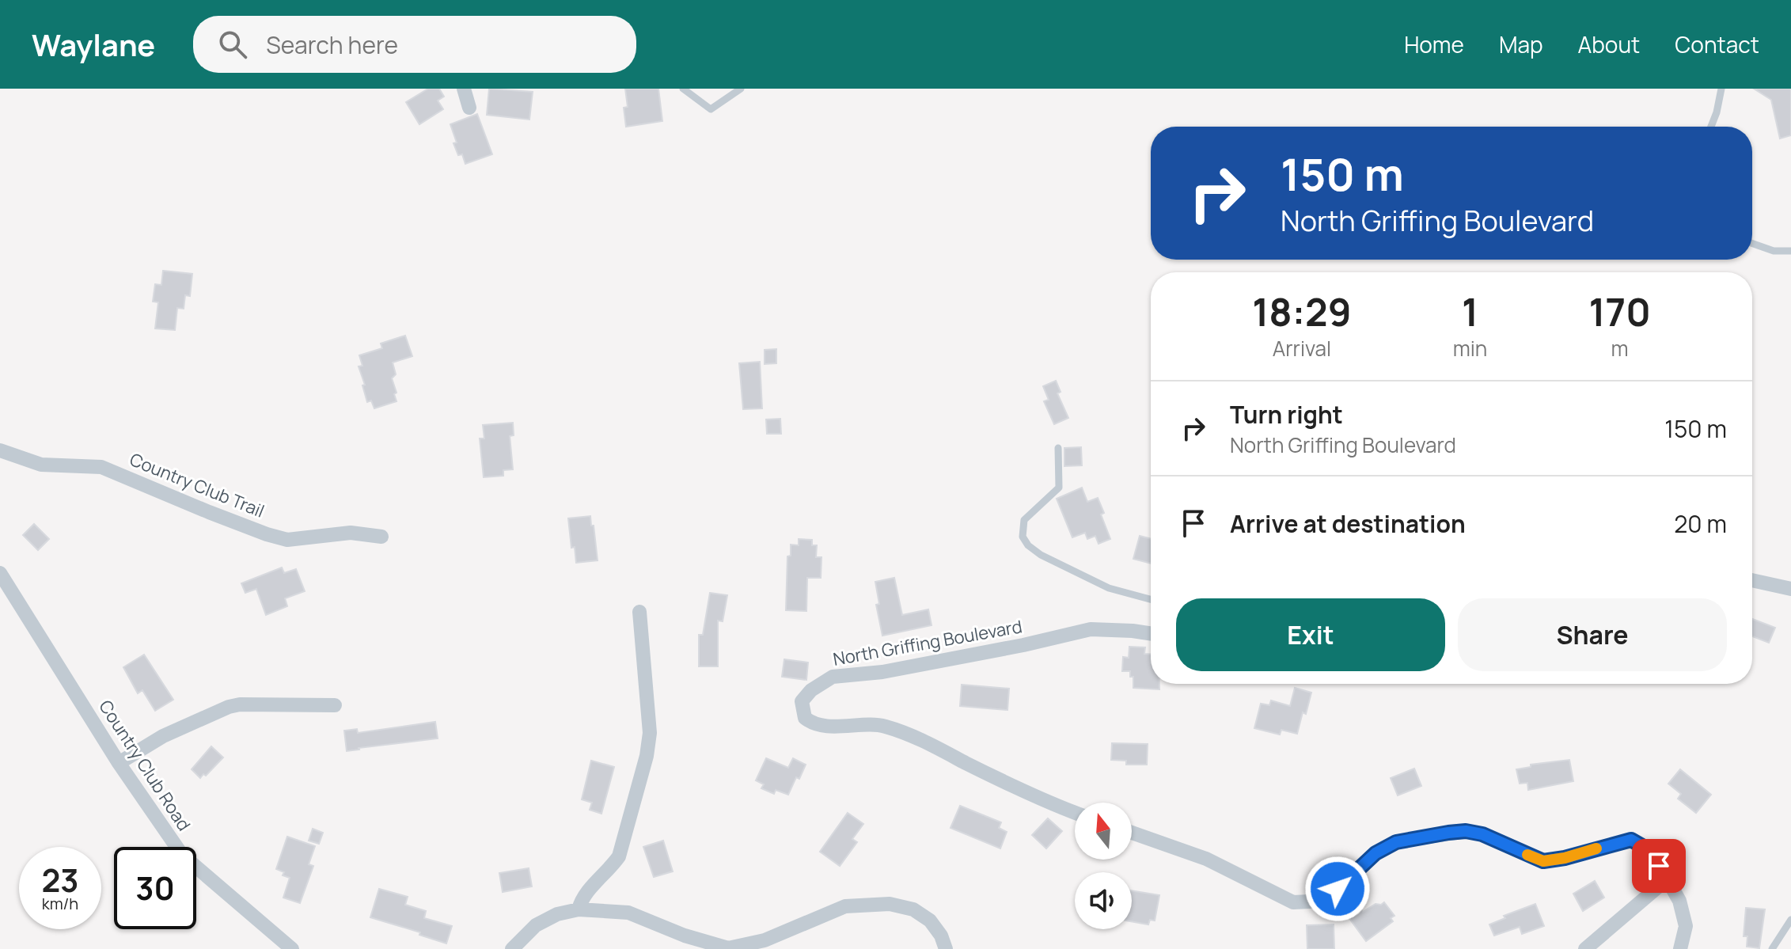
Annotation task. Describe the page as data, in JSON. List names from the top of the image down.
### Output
{
  "streets": {
    "street": ["Country Club Trail", "North Griffing Boulevard", "Country Club Road"]
  },
  "north": "top",
  "page": {
    "header": "Waylane",
    "search": "Search here",
    "nav": [
      "Home",
      "Map",
      "About",
      "Contact"
    ],
    "turn": ["150 m", "North Griffing Boulevard"],
    "eta": [
      "18:29",
      "Arrival",
      "1",
      "min",
      "170",
      "m"
    ],
    "list": [
      {
        "name": "Turn right",
        "note": "North Griffing Boulevard",
        "value": "150 m"
      },
      {
        "name": "Arrive at destination",
        "value": "20 m"
      }
    ],
    "buttons": ["Exit", "Share"],
    "speed": "23 km/h",
    "limit": "30"
  }
}
